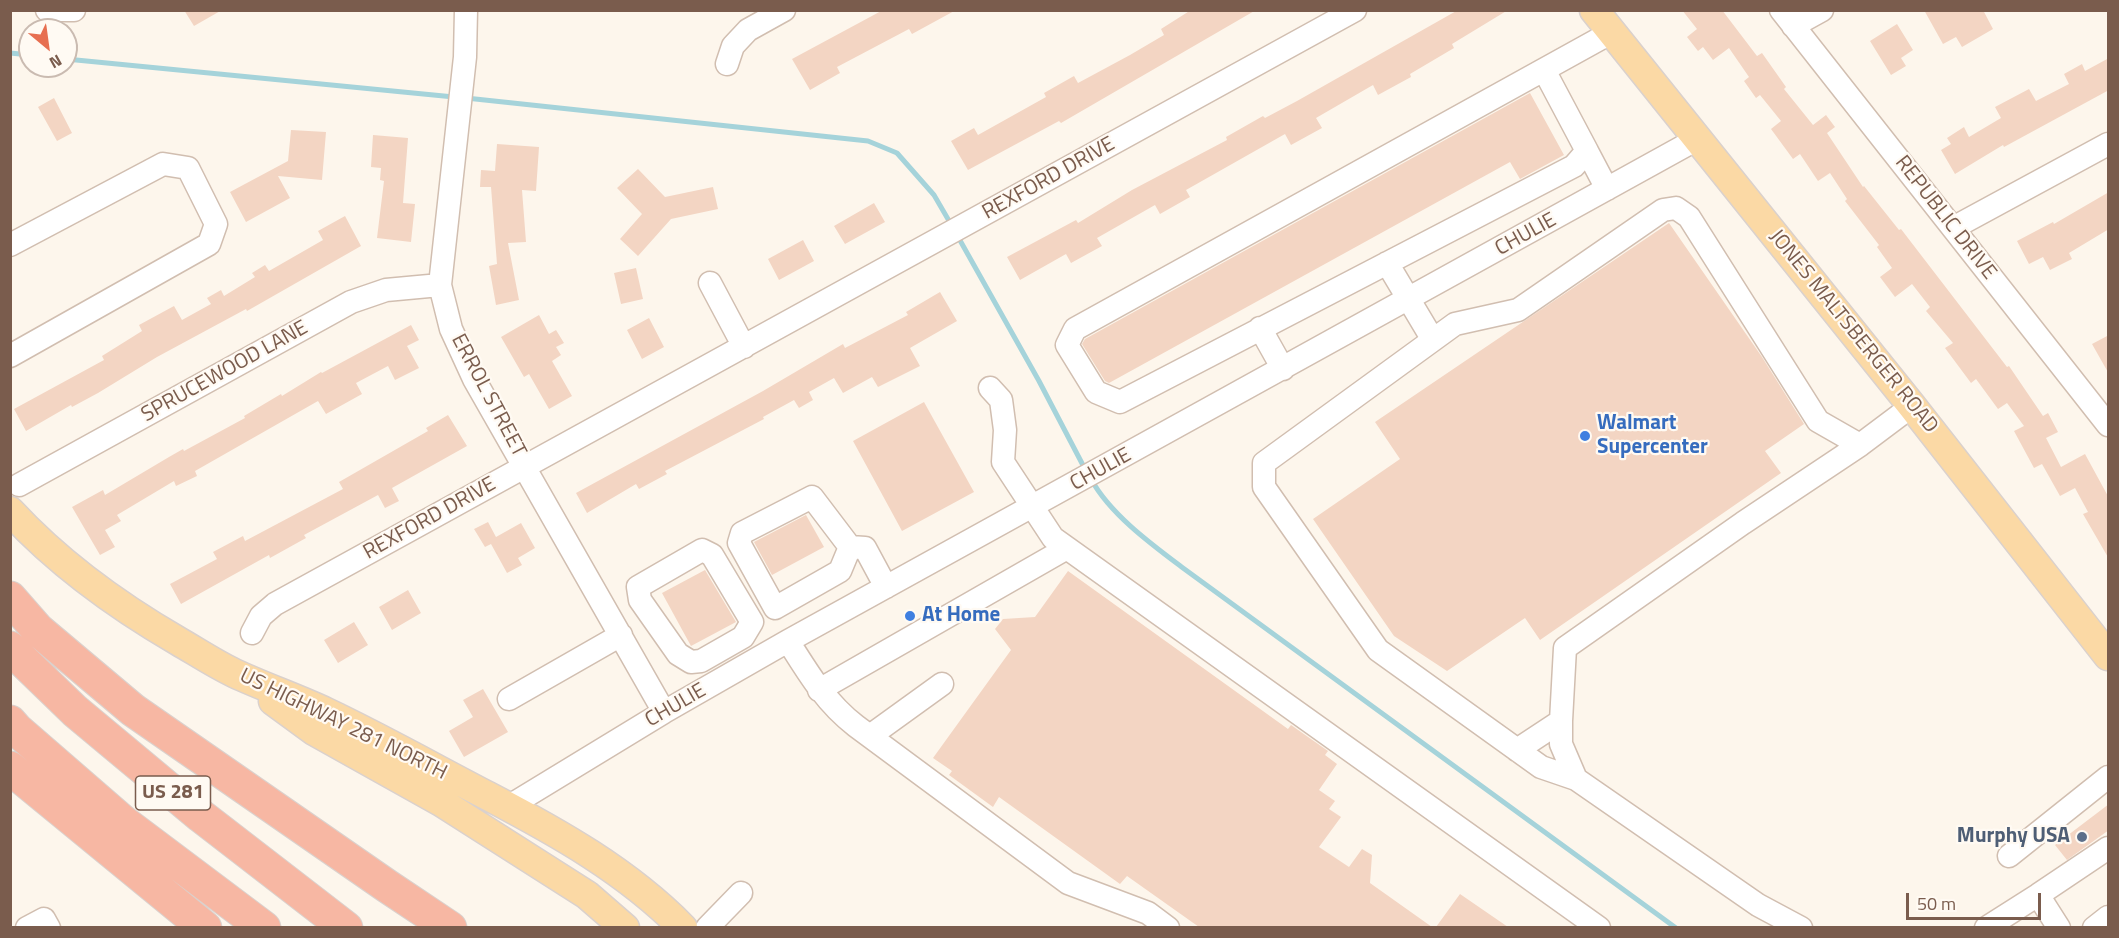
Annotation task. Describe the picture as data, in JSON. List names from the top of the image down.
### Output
{
  "streets": {
    "highway": ["US 281"],
    "main road": ["JONES MALTSBERGER ROAD", "US HIGHWAY 281 NORTH"],
    "street": [
      "REXFORD DRIVE",
      "REPUBLIC DRIVE",
      "CHULIE",
      "SPRUCEWOOD LANE",
      "ERROL STREET"
    ]
  },
  "crossings": [
    ["REXFORD DRIVE", "ERROL STREET"],
    ["CHULIE", "JONES MALTSBERGER ROAD"],
    ["CHULIE", "ERROL STREET"],
    ["CHULIE", "US HIGHWAY 281 NORTH"],
    ["SPRUCEWOOD LANE", "ERROL STREET"],
    ["SPRUCEWOOD LANE", "US HIGHWAY 281 NORTH"]
  ],
  "places": ["Walmart Supercenter", "At Home", "Murphy USA"],
  "scale_bar": "50 m",
  "north": "bottom right"
}
